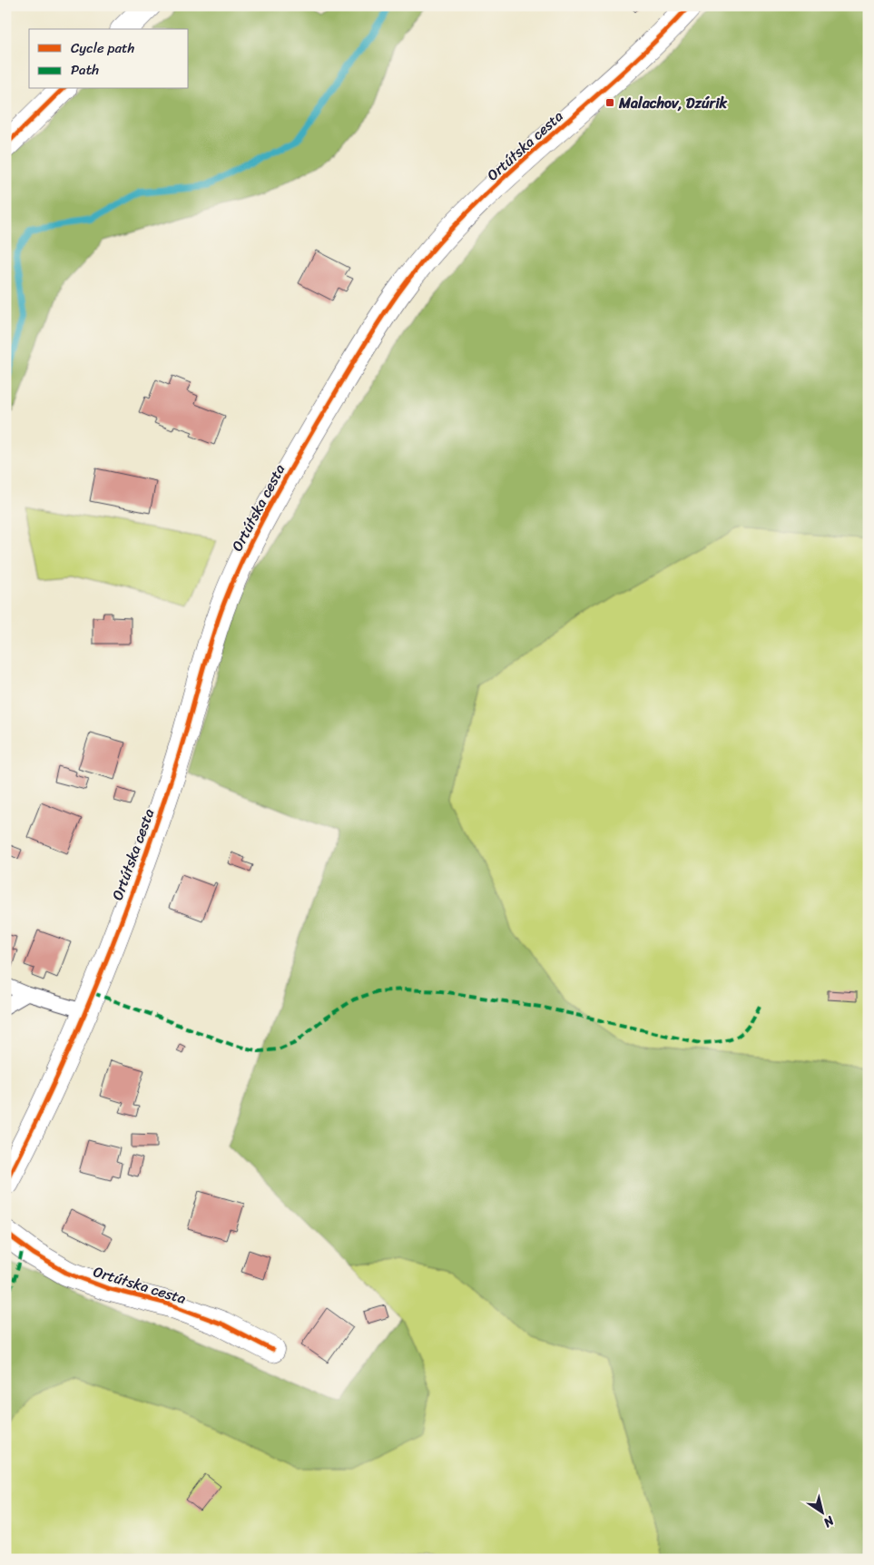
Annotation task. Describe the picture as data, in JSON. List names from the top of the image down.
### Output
{
  "streets": {
    "street": ["Ortútska cesta"]
  },
  "places": {
    "transit": ["Malachov, Dzúrik"]
  },
  "legend": ["Cycle path", "Path"],
  "north": "bottom right"
}
